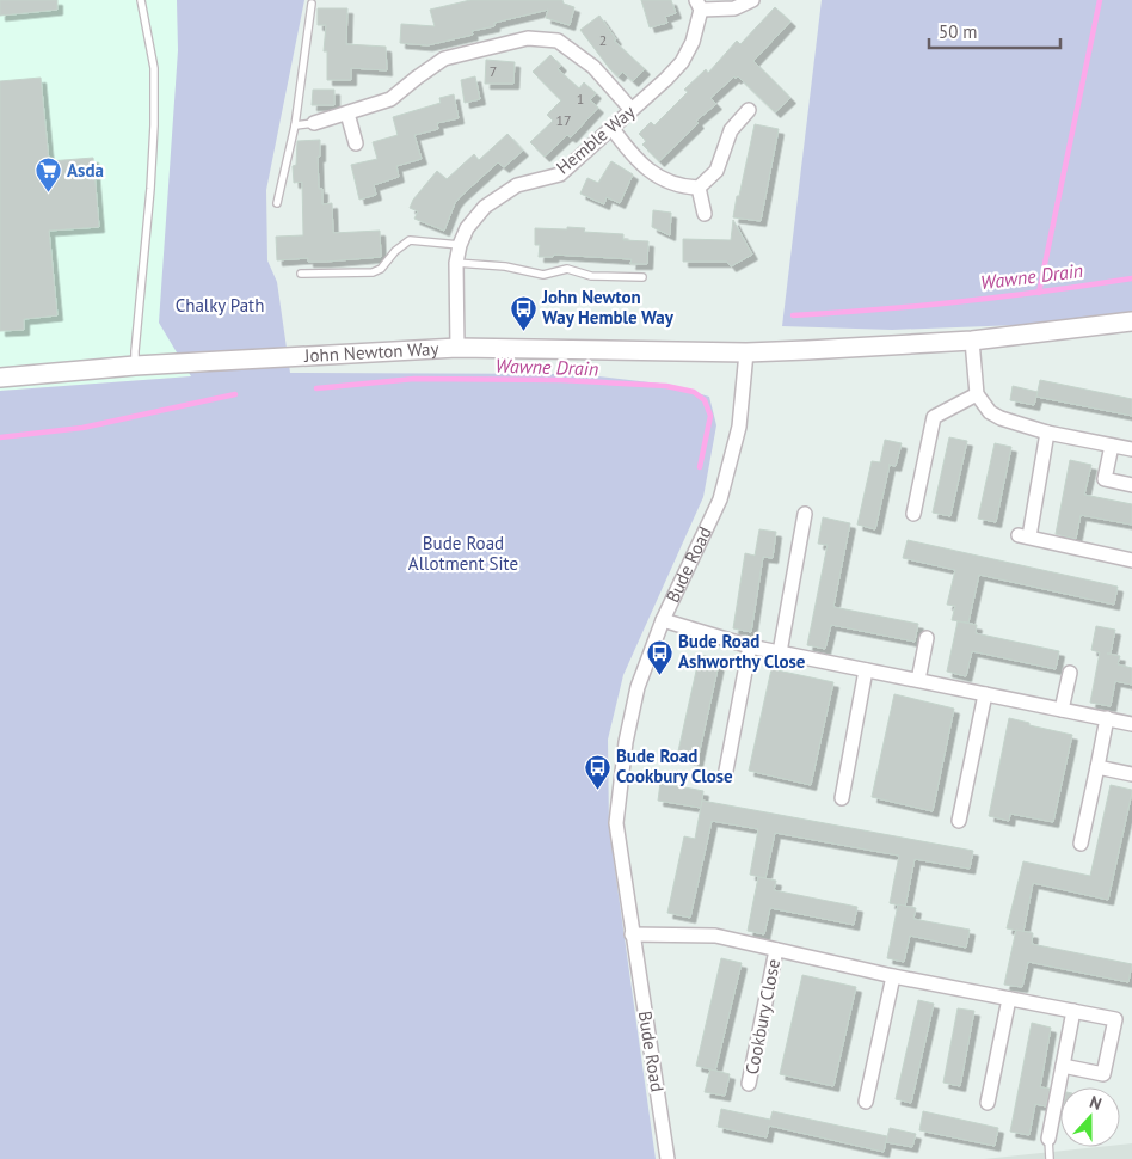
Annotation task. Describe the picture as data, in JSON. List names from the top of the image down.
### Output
{
  "streets": {
    "street": [
      "Hemble Way",
      "John Newton Way",
      "Bude Road",
      "Cookbury Close"
    ]
  },
  "crossings": [
    ["Hemble Way", "John Newton Way"],
    ["John Newton Way", "Bude Road"],
    ["Bude Road", "Cookbury Close"]
  ],
  "water": ["Wawne Drain"],
  "parks": ["Chalky Path", "Bude Road Allotment Site"],
  "places": {
    "supermarket": ["Asda"],
    "bus stop": ["John Newton Way Hemble Way", "Bude Road Ashworthy Close", "Bude Road Cookbury Close"]
  },
  "house_numbers": [
    "2",
    "7",
    "1",
    "17"
  ],
  "scale_bar": "50 m",
  "north": "top"
}
